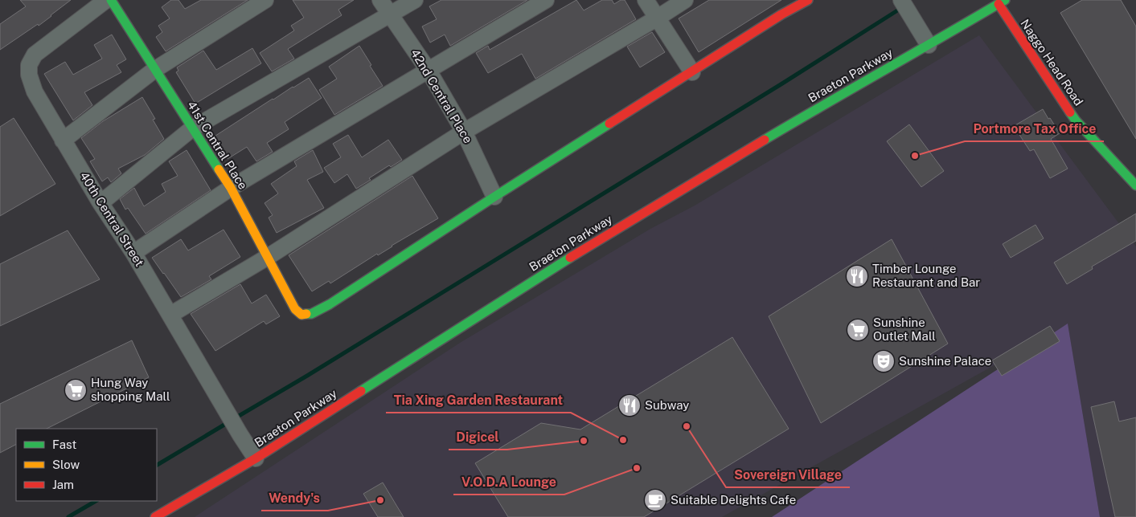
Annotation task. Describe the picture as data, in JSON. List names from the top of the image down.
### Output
{
  "streets": {
    "main road": ["Naggo Head Road", "Braeton Parkway", "41st Central Place"],
    "street": ["42nd Central Place", "40th Central Street"]
  },
  "crossings": [
    ["Naggo Head Road", "Braeton Parkway"],
    ["Braeton Parkway", "40th Central Street"],
    ["42nd Central Place", "41st Central Place"]
  ],
  "places": {
    "other": [
      "Portmore Tax Office",
      "Sovereign Village",
      "Tia Xing Garden Restaurant",
      "Digicel",
      "V.O.D.A Lounge",
      "Wendy's"
    ],
    "restaurant": ["Timber Lounge Restaurant and Bar", "Subway"],
    "supermarket": ["Sunshine Outlet Mall", "Hung Way shopping Mall"],
    "theatre": ["Sunshine Palace"],
    "cafe": ["Suitable Delights Cafe"]
  },
  "legend": ["Fast", "Slow", "Jam"]
}
